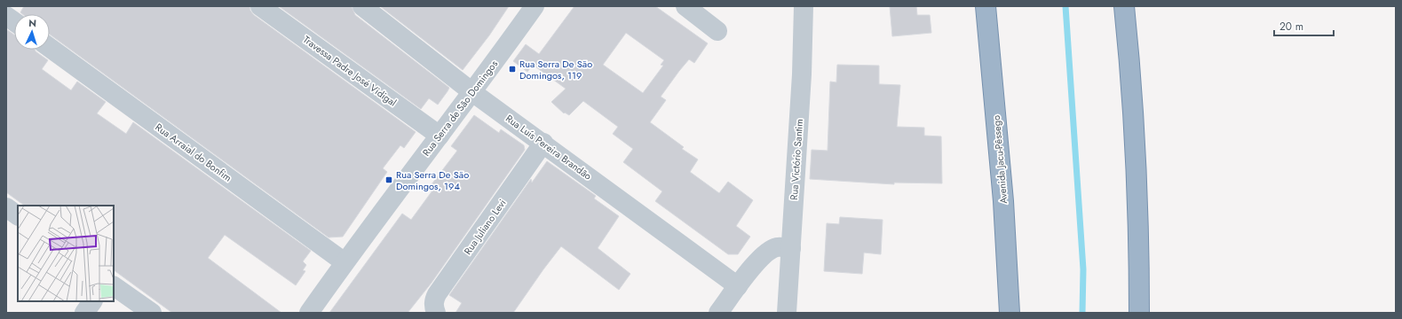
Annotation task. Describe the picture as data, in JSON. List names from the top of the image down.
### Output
{
  "streets": {
    "highway": ["Avenida Jacu-Pêssego"],
    "street": [
      "Travessa Padre José Vidigal",
      "Rua Serra de São Domingos",
      "Rua Luís Pereira Brandão",
      "Rua Arraial do Bonfim",
      "Rua Victório Santim",
      "Rua Juliano Levi"
    ]
  },
  "crossings": [
    ["Travessa Padre José Vidigal", "Rua Serra de São Domingos"],
    ["Rua Serra de São Domingos", "Rua Luís Pereira Brandão"],
    ["Rua Serra de São Domingos", "Rua Arraial do Bonfim"],
    ["Rua Luís Pereira Brandão", "Rua Juliano Levi"]
  ],
  "places": {
    "transit": ["Rua Serra De São Domingos, 119", "Rua Serra De São Domingos, 194"]
  },
  "scale_bar": "20 m",
  "north": "top"
}
